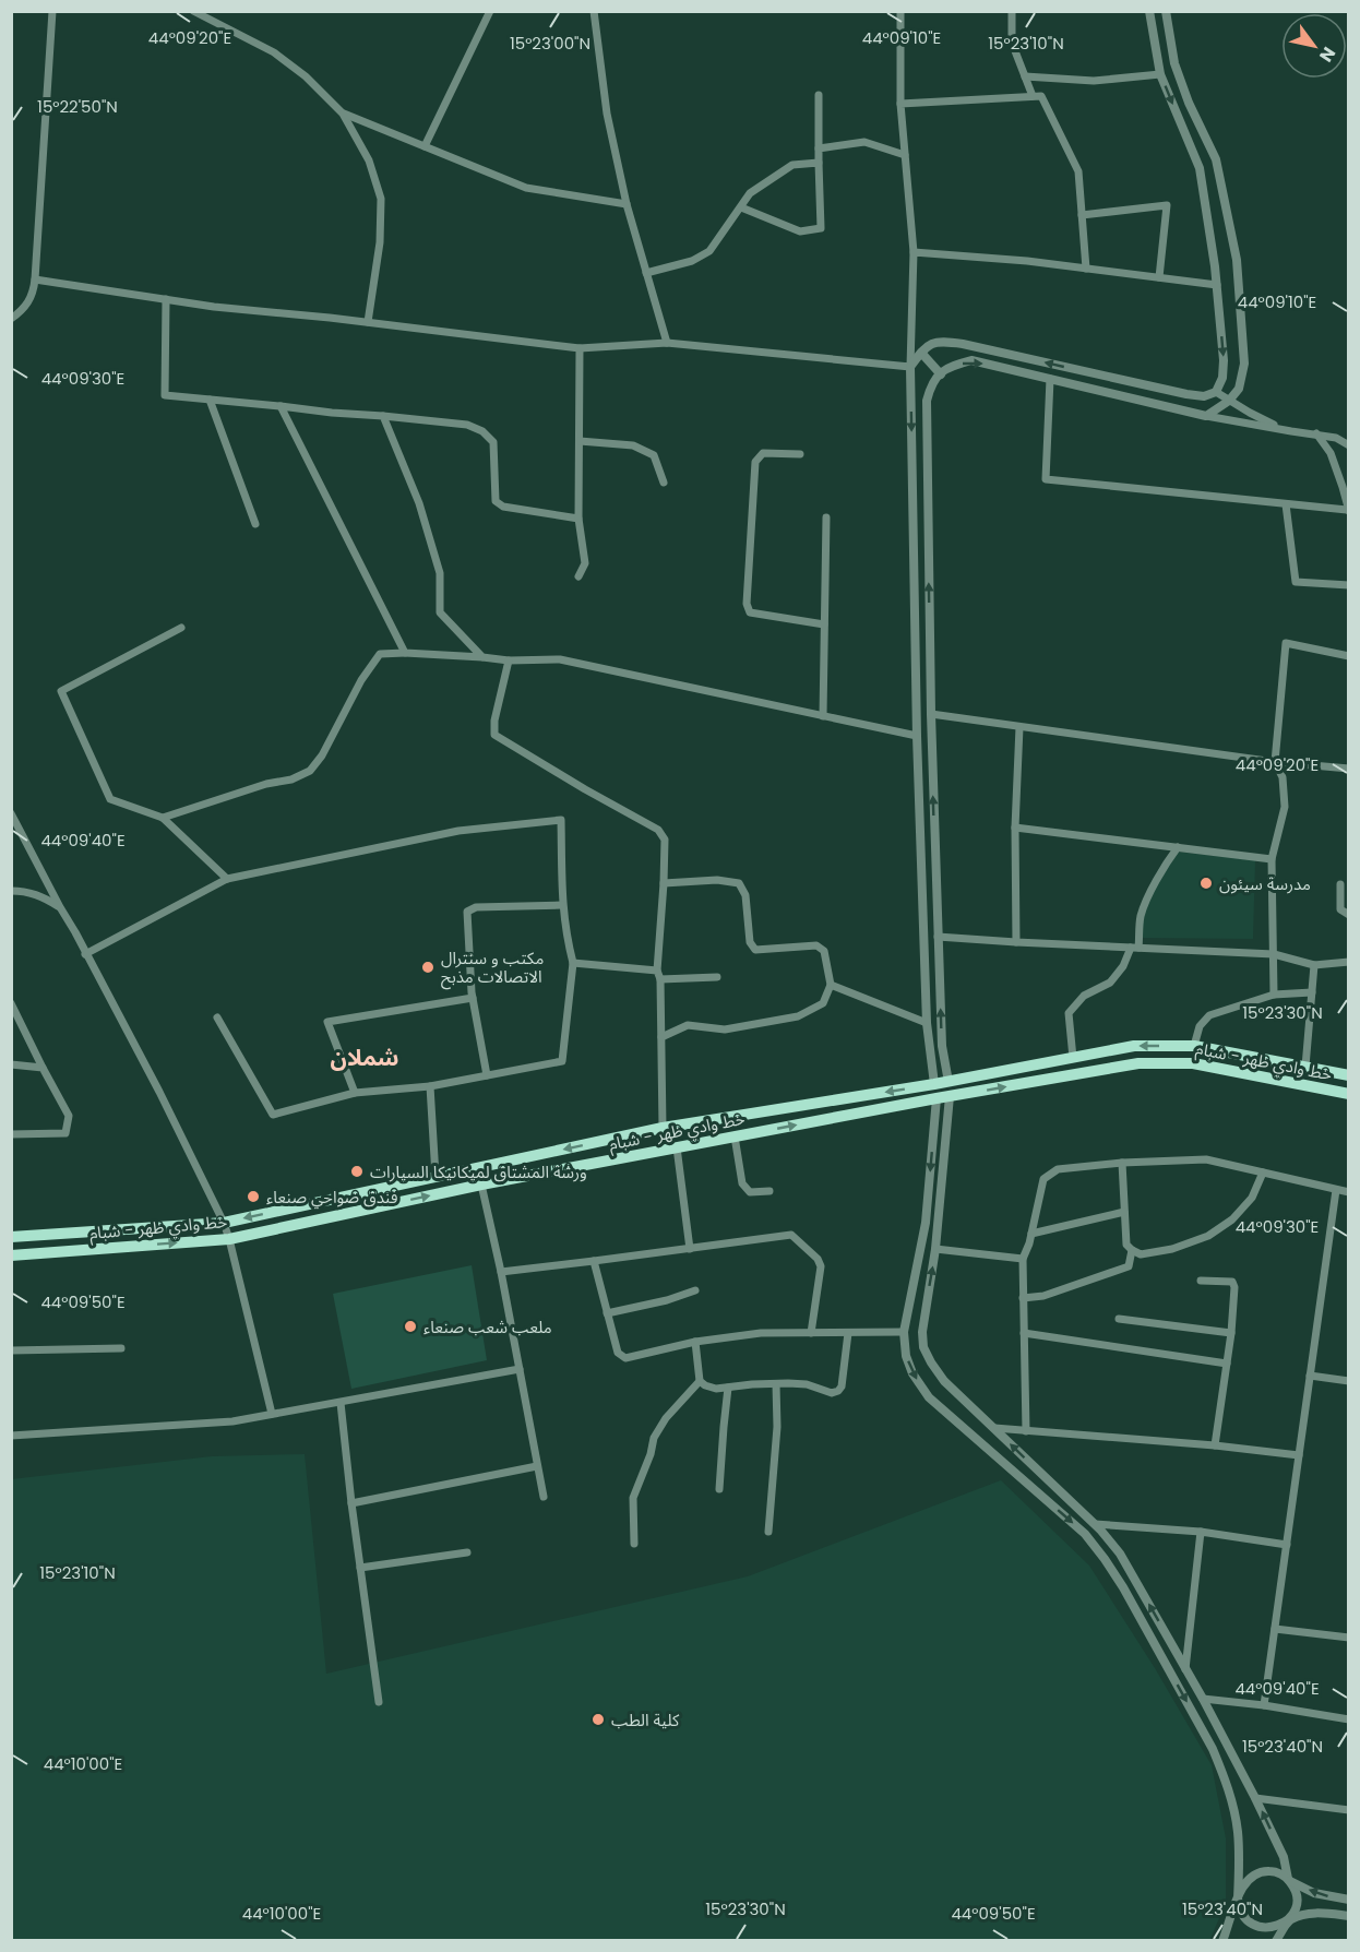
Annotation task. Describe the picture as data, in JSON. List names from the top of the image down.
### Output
{
  "streets": {
    "main road": ["خط وادي ظهر - شبام"]
  },
  "districts": ["شملان"],
  "places": [
    "مدرسة سيئون",
    "مكتب و سنترال الاتصالات مذبح",
    "ورشة المشتاق لميكانيكا السيارات",
    "فندق ضواحي صنعاء",
    "ملعب شعب صنعاء",
    "كلية الطب"
  ],
  "north": "bottom right",
  "coordinates": [
    "44°09'20\"E",
    "44°09'10\"E",
    "15°23'00\"N",
    "15°23'10\"N",
    "15°22'50\"N",
    "44°09'30\"E",
    "44°09'40\"E",
    "15°23'30\"N",
    "44°09'50\"E",
    "15°23'40\"N",
    "44°10'00\"E"
  ]
}
